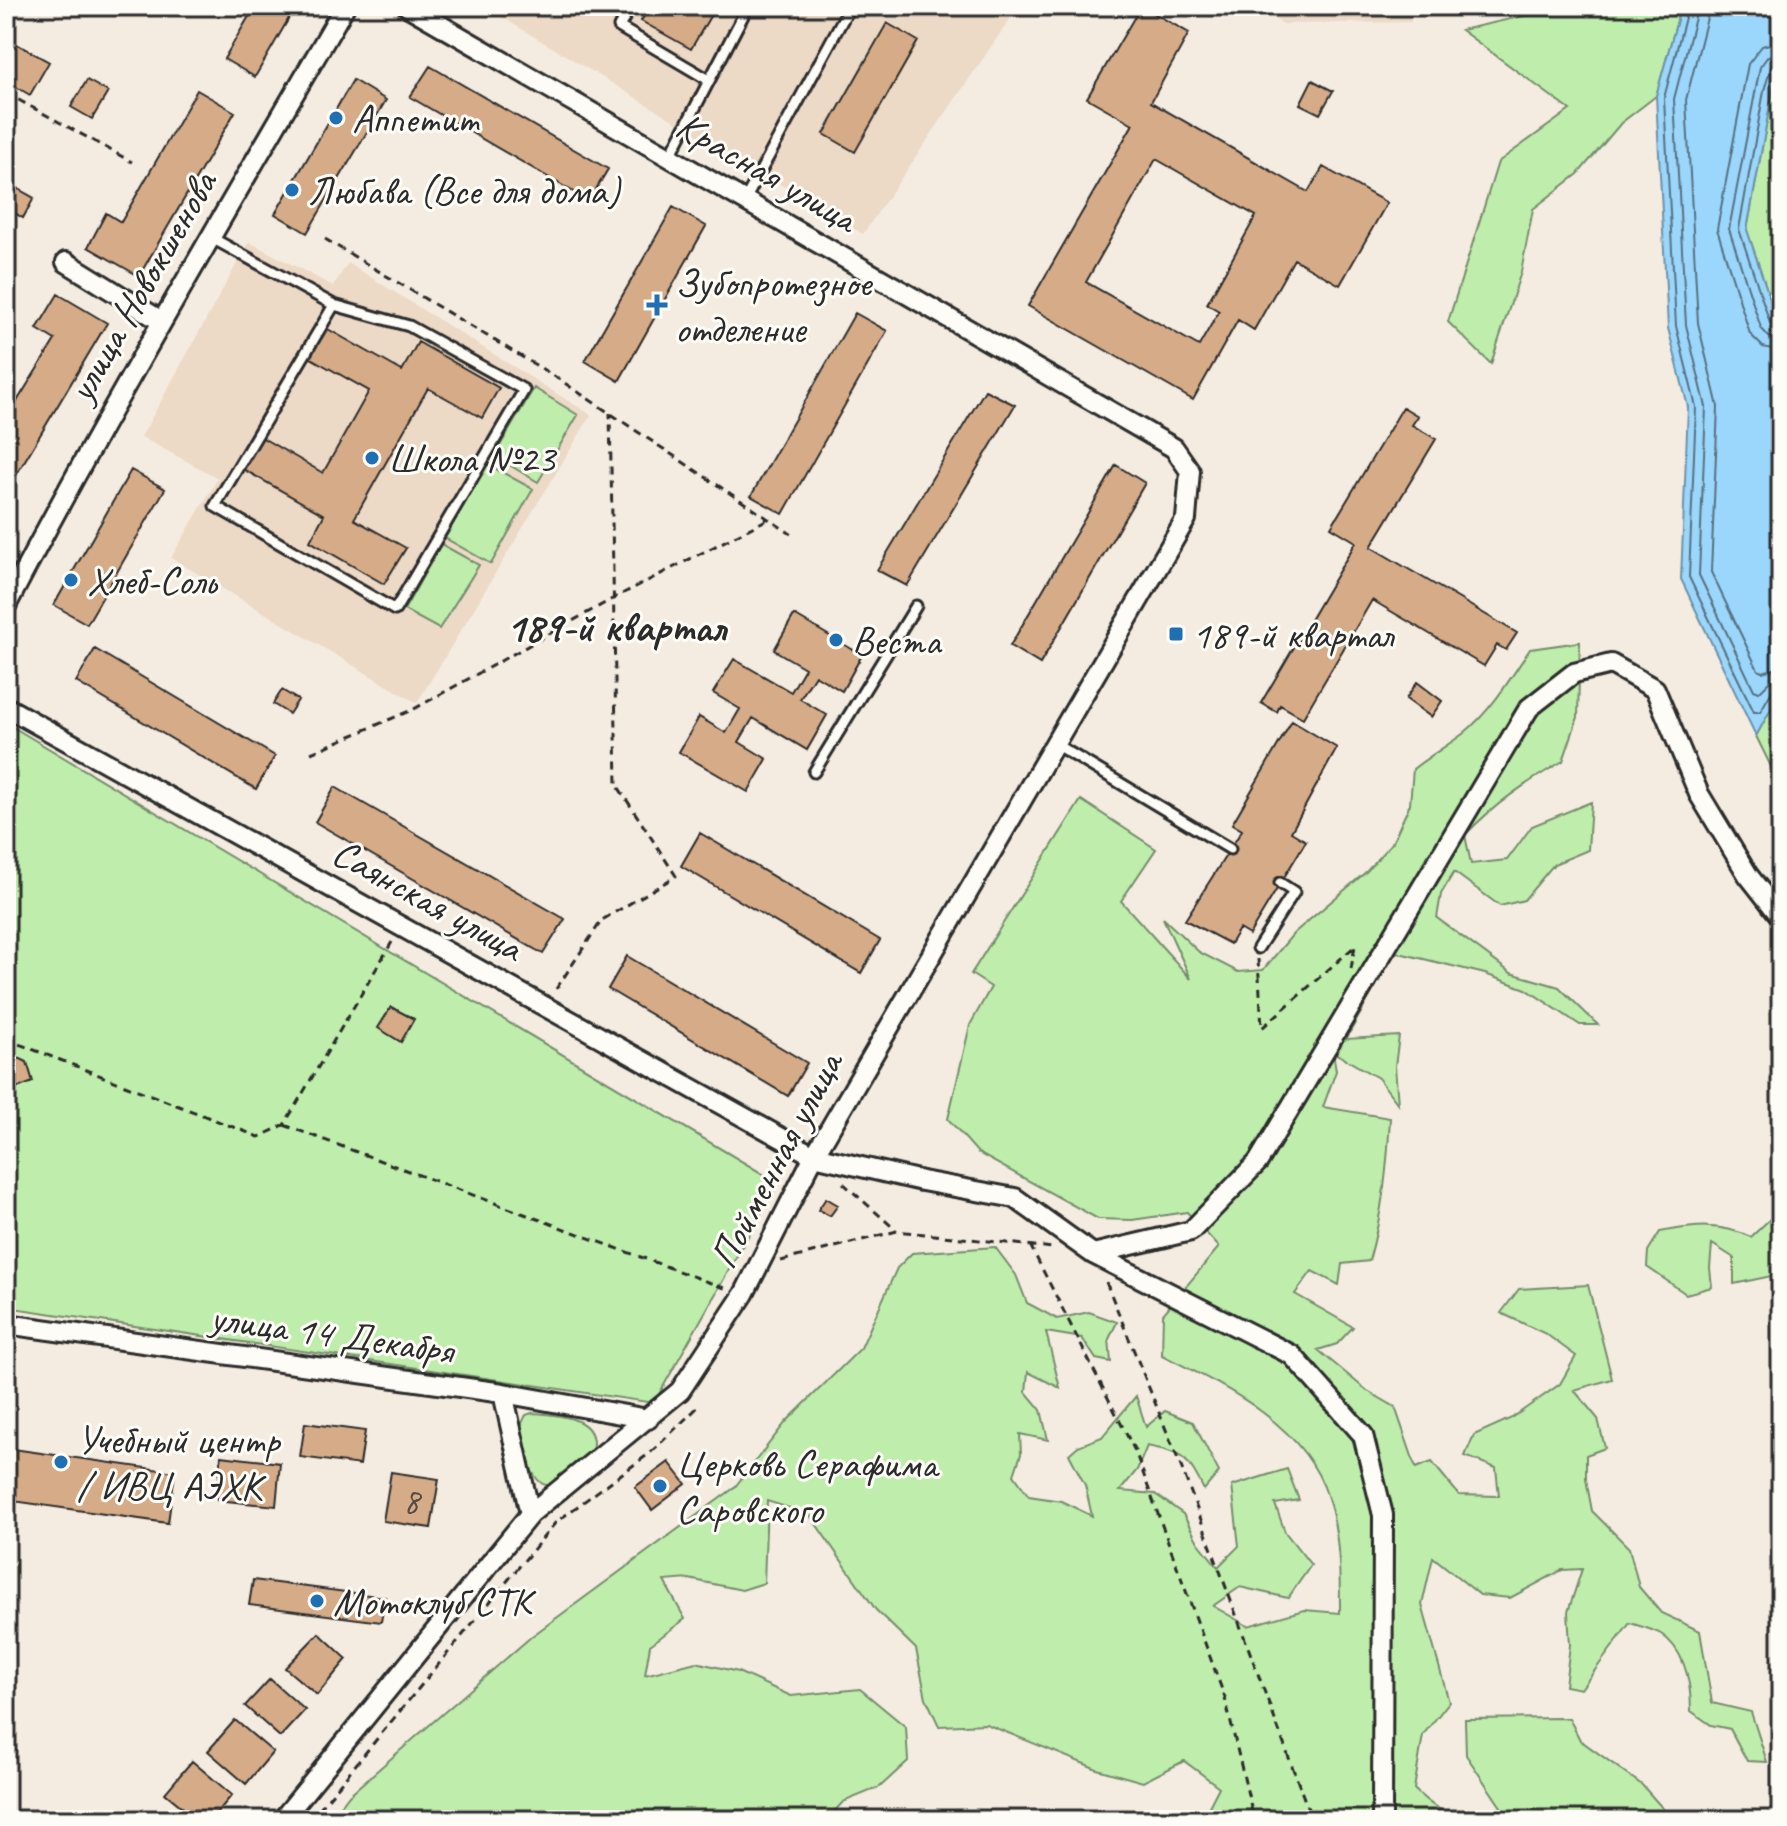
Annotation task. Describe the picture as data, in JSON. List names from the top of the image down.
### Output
{
  "streets": {
    "street": [
      "Красная улица",
      "улица Новокшенова",
      "Саянская улица",
      "Пойменная улица",
      "улица 14 Декабря"
    ]
  },
  "crossings": [
    ["Красная улица", "Пойменная улица"],
    ["Саянская улица", "Пойменная улица"],
    ["Пойменная улица", "улица 14 Декабря"]
  ],
  "districts": ["189-й квартал"],
  "places": {
    "other": [
      "Аппетит",
      "Любава (Все для дома)",
      "Школа №23",
      "Хлеб-Соль",
      "Веста",
      "Учебный центр / ИВЦ АЭХК",
      "Церковь Серафима Саровского",
      "Мотоклуб СТК"
    ],
    "health": ["Зубопротезное отделение"],
    "transit": ["189-й квартал"]
  },
  "house_numbers": ["8"]
}
